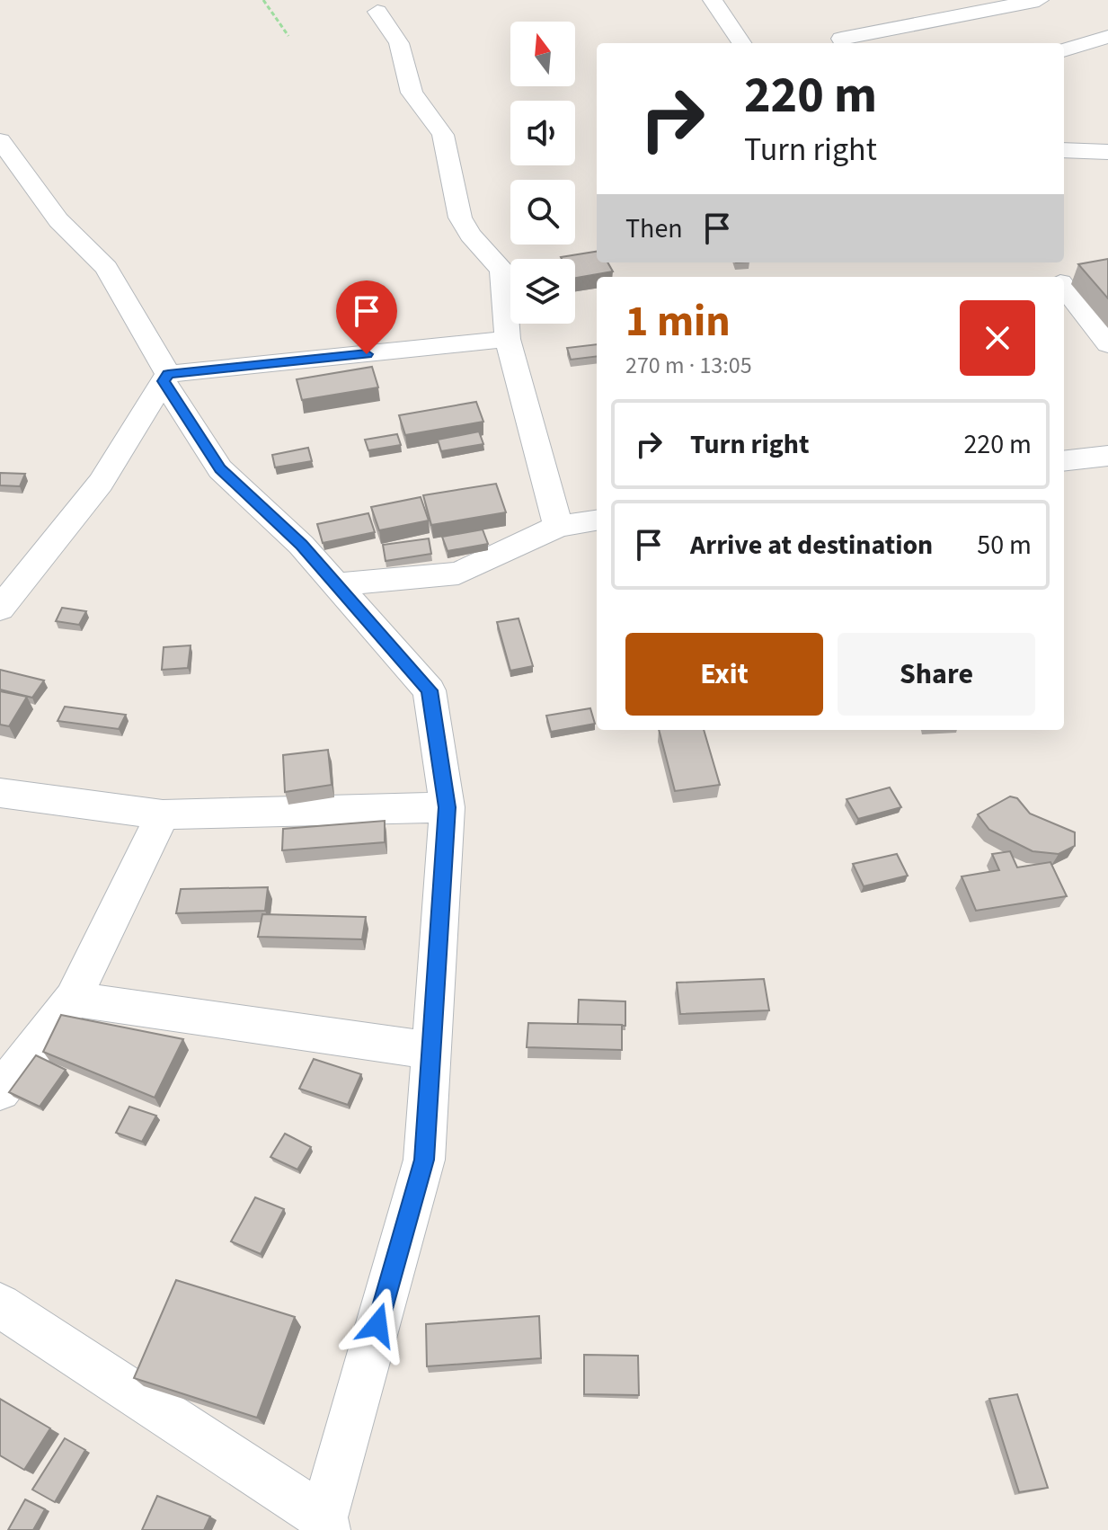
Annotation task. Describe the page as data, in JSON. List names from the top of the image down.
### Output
{
  "north": "top",
  "page": {
    "turn": ["220 m", "Turn right"],
    "then": "Then",
    "heading": ["1 min", "270 m · 13:05"],
    "list": [
      {
        "name": "Turn right",
        "value": "220 m"
      },
      {
        "name": "Arrive at destination",
        "value": "50 m"
      }
    ],
    "buttons": ["Exit", "Share"]
  }
}
